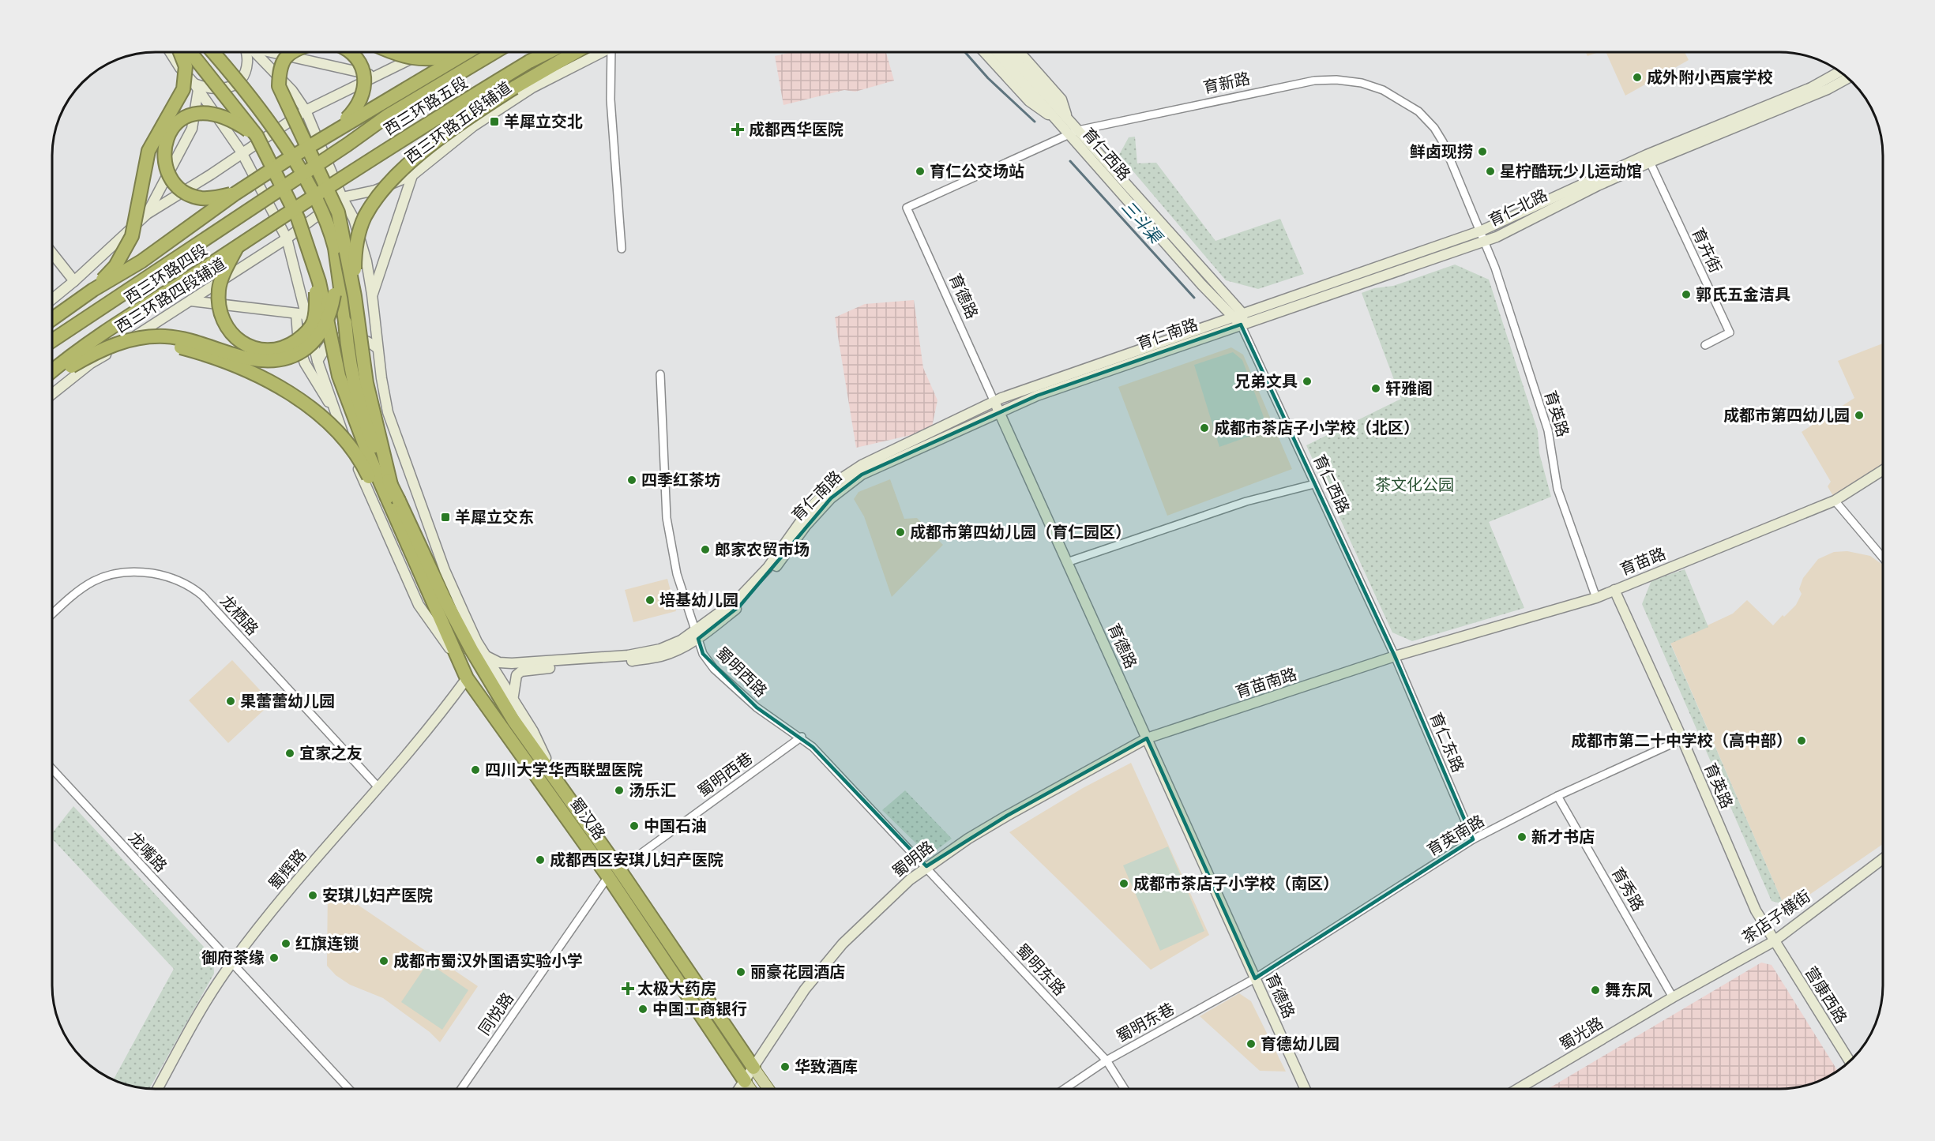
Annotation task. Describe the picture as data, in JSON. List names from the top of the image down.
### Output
{
  "streets": {
    "highway": ["西三环路五段", "西三环路四段", "蜀汉路"],
    "street": [
      "育新路",
      "西三环路五段辅道",
      "育仁西路",
      "育仁北路",
      "育卉街",
      "西三环路四段辅道",
      "育德路",
      "育仁南路",
      "育英路",
      "育苗路",
      "龙栖路",
      "蜀明西路",
      "育苗南路",
      "育仁东路",
      "蜀明西巷",
      "育英南路",
      "龙嘴路",
      "蜀明路",
      "蜀辉路",
      "育秀路",
      "茶店子横街",
      "蜀明东路",
      "营康西路",
      "同悦路",
      "蜀明东巷",
      "蜀光路"
    ]
  },
  "crossings": [
    ["育新路", "育仁西路"],
    ["育新路", "育仁北路"],
    ["育新路", "育德路"],
    ["育新路", "育英路"],
    ["西三环路五段", "西三环路四段"],
    ["西三环路五段辅道", "西三环路四段辅道"],
    ["育仁西路", "育仁北路"],
    ["育仁西路", "育仁南路"],
    ["育仁西路", "育苗路"],
    ["育仁西路", "育苗南路"],
    ["育仁西路", "育仁东路"],
    ["育仁北路", "育卉街"],
    ["育仁北路", "育仁南路"],
    ["育仁北路", "育英路"],
    ["育德路", "育仁南路"],
    ["育德路", "育苗南路"],
    ["育德路", "育英南路"],
    ["育德路", "蜀明路"],
    ["育德路", "蜀明东巷"],
    ["育仁南路", "蜀明西路"],
    ["育英路", "育苗路"],
    ["育英路", "育英南路"],
    ["育英路", "茶店子横街"],
    ["育英路", "营康西路"],
    ["育苗路", "育苗南路"],
    ["育苗路", "育仁东路"],
    ["龙栖路", "蜀辉路"],
    ["蜀明西路", "蜀明西巷"],
    ["蜀明西路", "蜀明路"],
    ["蜀明西路", "蜀明东路"],
    ["育苗南路", "育仁东路"],
    ["育苗南路", "蜀明路"],
    ["育仁东路", "育英南路"],
    ["蜀明西巷", "蜀汉路"],
    ["蜀明西巷", "同悦路"],
    ["蜀汉路", "蜀明路"],
    ["蜀汉路", "蜀辉路"],
    ["蜀汉路", "同悦路"],
    ["育英南路", "育秀路"],
    ["育英南路", "蜀明东巷"],
    ["龙嘴路", "蜀辉路"],
    ["蜀明路", "蜀明东路"],
    ["育秀路", "茶店子横街"],
    ["育秀路", "蜀光路"],
    ["茶店子横街", "营康西路"],
    ["茶店子横街", "蜀光路"],
    ["蜀明东路", "蜀明东巷"]
  ],
  "water": ["三斗渠"],
  "parks": ["茶文化公园"],
  "places": {
    "other": [
      "成外附小西宸学校",
      "鲜卤现捞",
      "育仁公交场站",
      "星柠酷玩少儿运动馆",
      "郭氏五金洁具",
      "兄弟文具",
      "轩雅阁",
      "成都市第四幼儿园",
      "成都市茶店子小学校（北区）",
      "四季红茶坊",
      "成都市第四幼儿园（育仁园区）",
      "郎家农贸市场",
      "培基幼儿园",
      "果蕾蕾幼儿园",
      "成都市第二十中学校（高中部）",
      "宜家之友",
      "四川大学华西联盟医院",
      "汤乐汇",
      "中国石油",
      "新才书店",
      "成都西区安琪儿妇产医院",
      "成都市茶店子小学校（南区）",
      "安琪儿妇产医院",
      "红旗连锁",
      "御府茶缘",
      "成都市蜀汉外国语实验小学",
      "丽豪花园酒店",
      "舞东风",
      "中国工商银行",
      "育德幼儿园",
      "华致酒库"
    ],
    "transit": ["羊犀立交北", "羊犀立交东"],
    "health": ["成都西华医院", "太极大药房"]
  }
}
